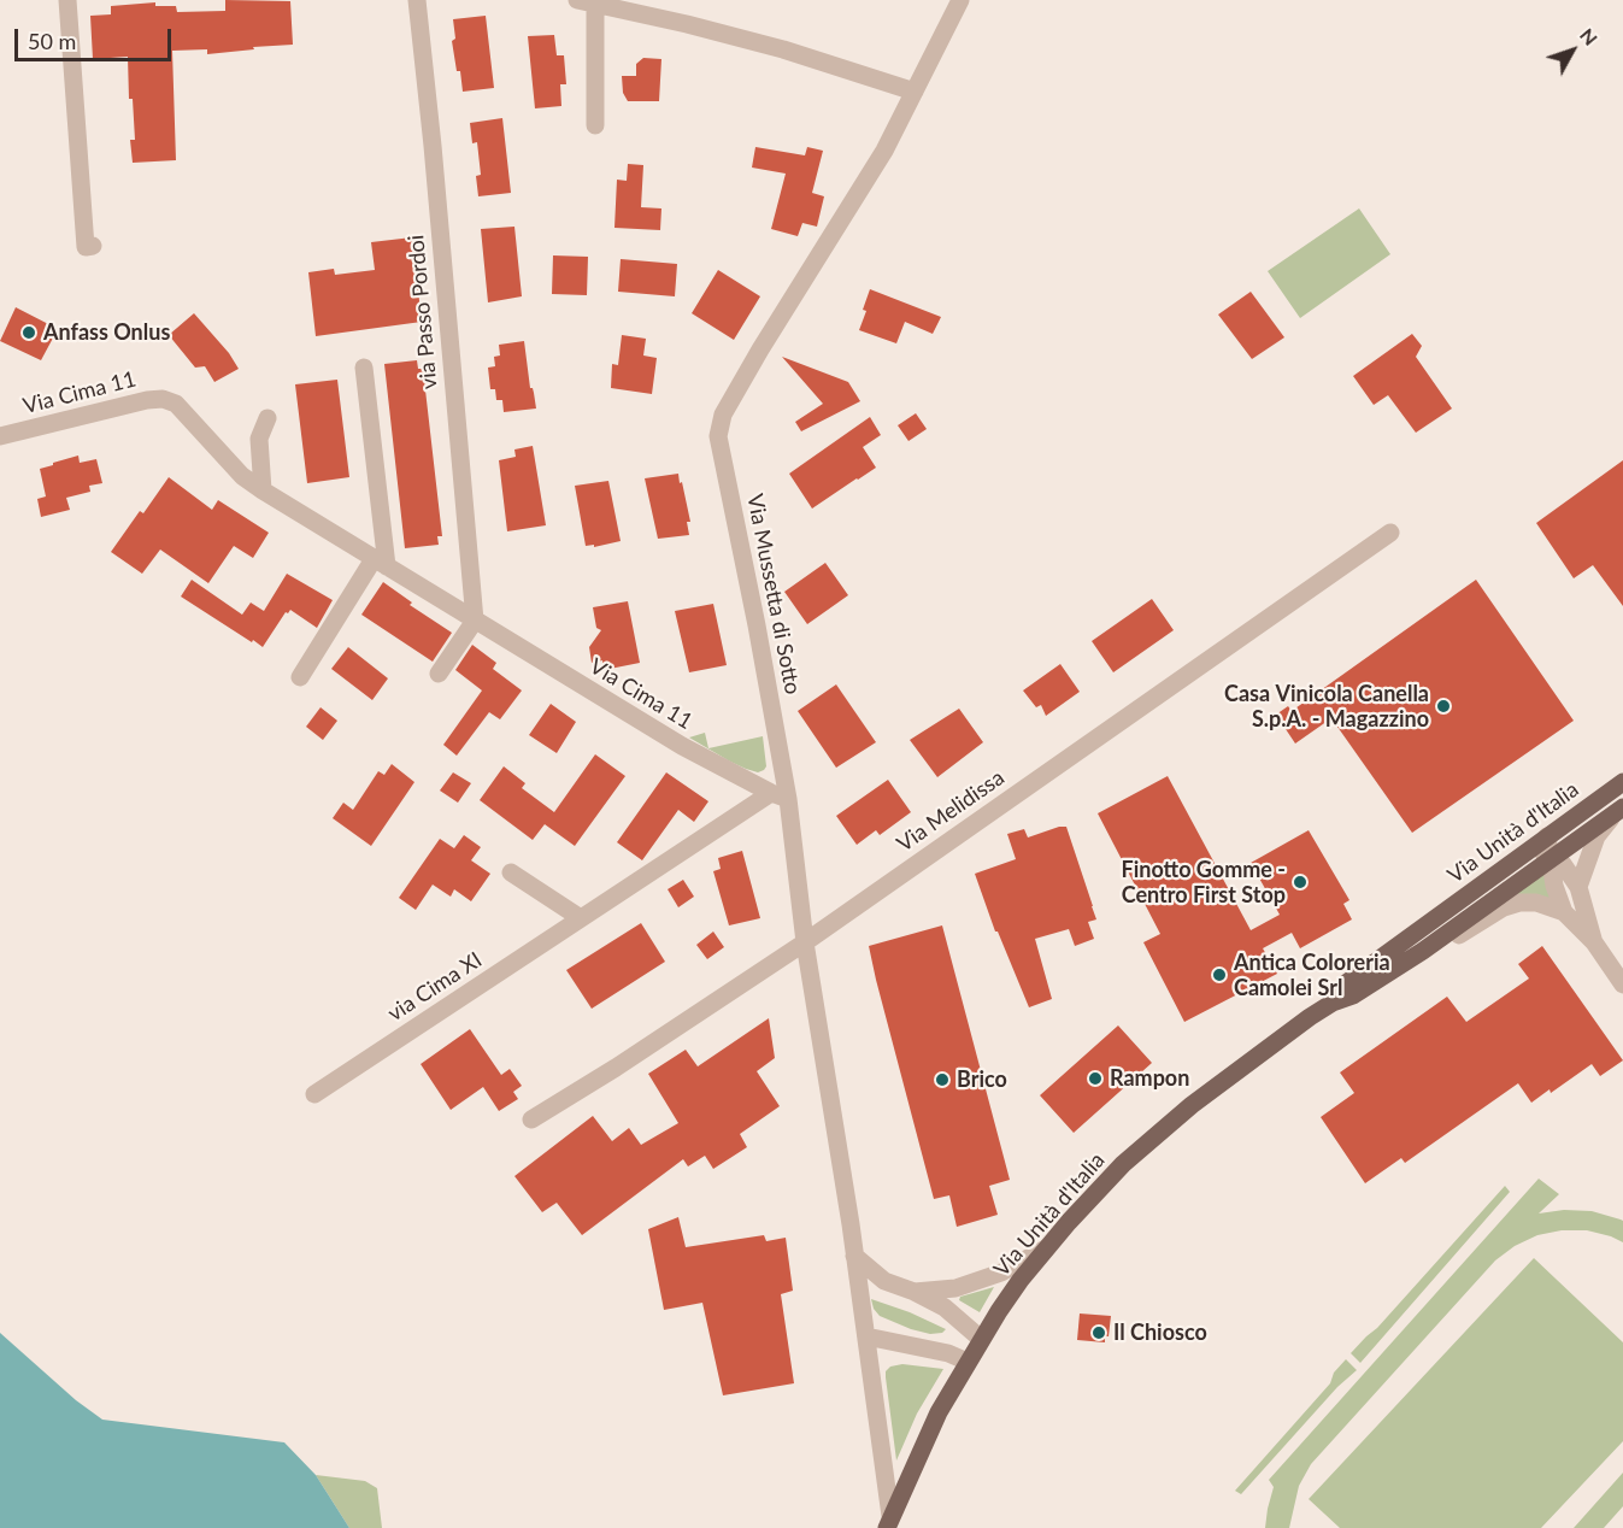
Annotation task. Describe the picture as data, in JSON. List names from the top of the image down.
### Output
{
  "streets": {
    "main road": ["Via Unità d'Italia"],
    "street": [
      "via Passo Pordoi",
      "Via Cima 11",
      "Via Mussetta di Sotto",
      "Via Melidissa",
      "via Cima XI"
    ]
  },
  "crossings": [
    ["via Passo Pordoi", "Via Cima 11"],
    ["Via Cima 11", "Via Mussetta di Sotto"],
    ["Via Cima 11", "via Cima XI"],
    ["Via Mussetta di Sotto", "Via Melidissa"],
    ["Via Mussetta di Sotto", "Via Unità d'Italia"],
    ["Via Mussetta di Sotto", "via Cima XI"]
  ],
  "places": [
    "Anfass Onlus",
    "Casa Vinicola Canella S.p.A. - Magazzino",
    "Finotto Gomme - Centro First Stop",
    "Antica Coloreria Camolei Srl",
    "Rampon",
    "Brico",
    "Il Chiosco"
  ],
  "scale_bar": "50 m",
  "north": "top right"
}
